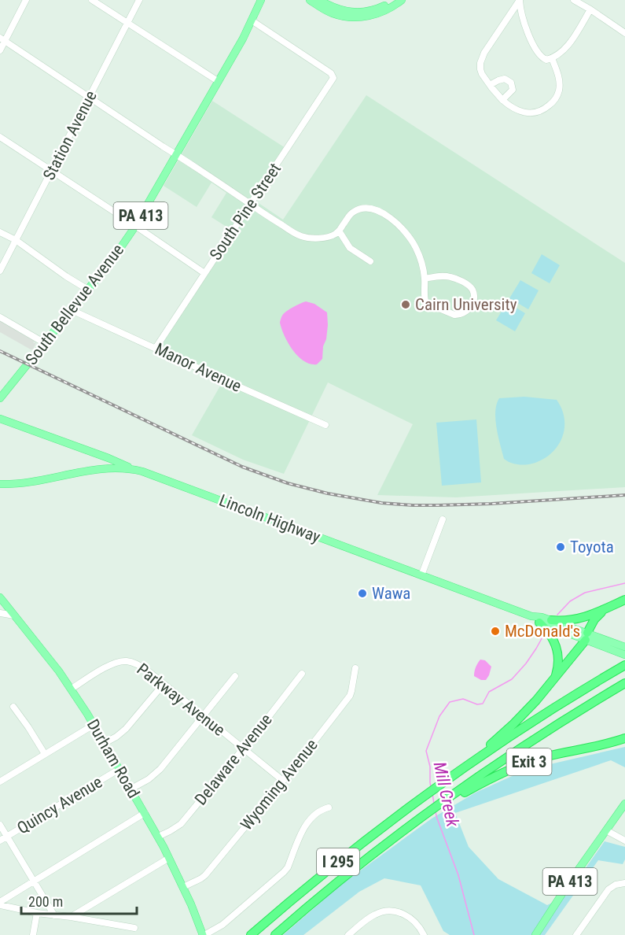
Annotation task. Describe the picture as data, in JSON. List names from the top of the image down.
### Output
{
  "streets": {
    "highway": ["Exit 3", "I 295"],
    "main road": [
      "PA 413",
      "South Bellevue Avenue",
      "Lincoln Highway",
      "Durham Road"
    ],
    "street": [
      "Station Avenue",
      "South Pine Street",
      "Manor Avenue",
      "Parkway Avenue",
      "Delaware Avenue",
      "Wyoming Avenue",
      "Quincy Avenue"
    ]
  },
  "crossings": [
    ["South Pine Street", "South Bellevue Avenue"],
    ["South Pine Street", "Manor Avenue"],
    ["South Bellevue Avenue", "Manor Avenue"],
    ["Parkway Avenue", "Durham Road"],
    ["Parkway Avenue", "Delaware Avenue"],
    ["Parkway Avenue", "Wyoming Avenue"],
    ["Durham Road", "Delaware Avenue"],
    ["Durham Road", "Wyoming Avenue"],
    ["Durham Road", "Quincy Avenue"],
    ["Exit 3", "I 295"]
  ],
  "water": ["Mill Creek"],
  "places": [
    "Cairn University",
    "Toyota",
    "Wawa",
    "McDonald's"
  ],
  "scale_bar": "200 m"
}
